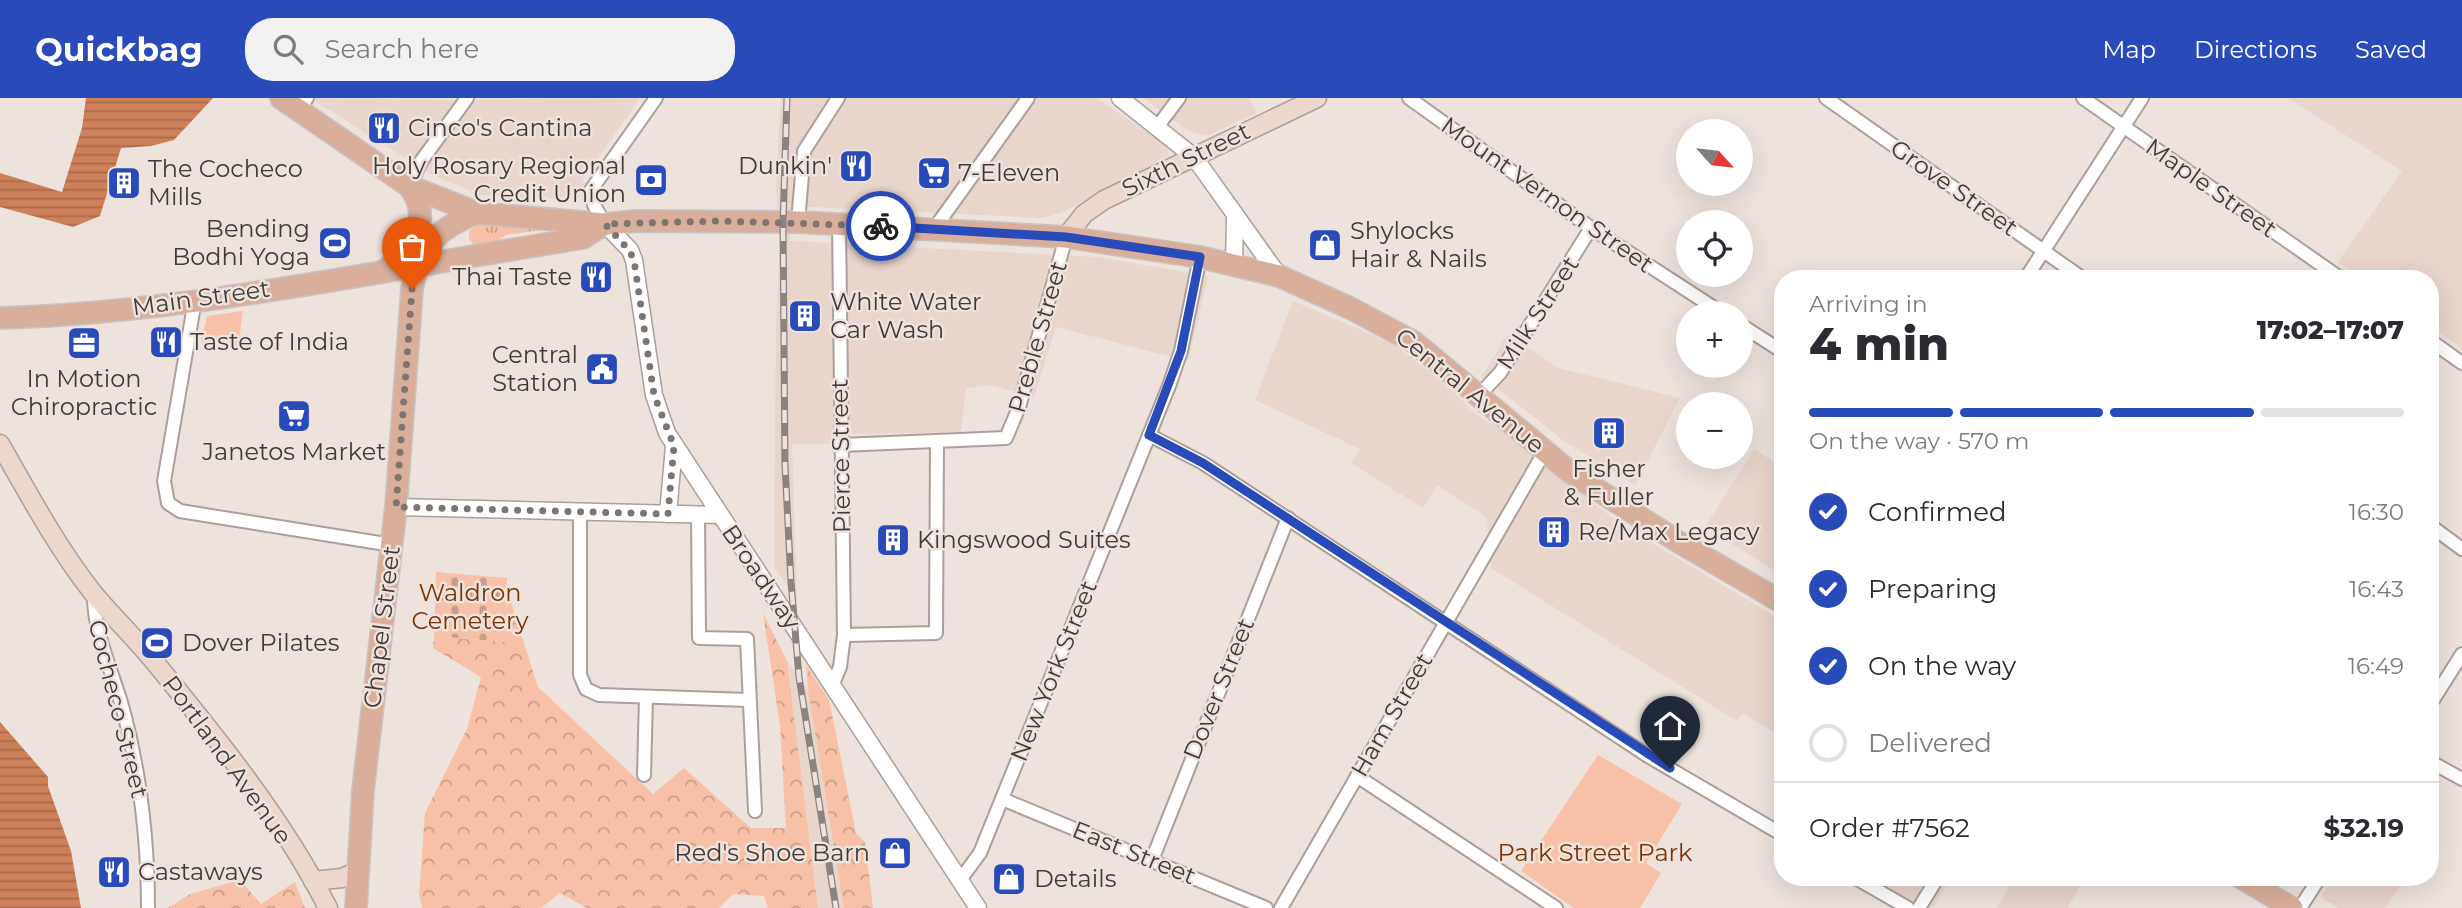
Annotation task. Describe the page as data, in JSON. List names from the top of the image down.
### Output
{
  "streets": {
    "main road": [
      "Sixth Street",
      "Main Street",
      "Central Avenue",
      "Chapel Street",
      "Portland Avenue"
    ],
    "street": [
      "Grove Street",
      "Maple Street",
      "Mount Vernon Street",
      "Milk Street",
      "Preble Street",
      "Pierce Street",
      "Broadway",
      "New York Street",
      "Dover Street",
      "Cocheco Street",
      "Ham Street",
      "East Street"
    ]
  },
  "crossings": [
    ["Sixth Street", "Preble Street"],
    ["Sixth Street", "Central Avenue"],
    ["Mount Vernon Street", "Milk Street"],
    ["Main Street", "Central Avenue"],
    ["Main Street", "Broadway"],
    ["Main Street", "Chapel Street"],
    ["Milk Street", "Central Avenue"],
    ["Preble Street", "Central Avenue"],
    ["Preble Street", "Pierce Street"],
    ["Central Avenue", "Pierce Street"],
    ["Central Avenue", "Broadway"],
    ["Central Avenue", "New York Street"],
    ["Central Avenue", "Ham Street"],
    ["Pierce Street", "Broadway"],
    ["Broadway", "New York Street"],
    ["New York Street", "East Street"],
    ["Dover Street", "East Street"],
    ["Cocheco Street", "Portland Avenue"]
  ],
  "parks": ["Waldron Cemetery", "Park Street Park"],
  "places": {
    "restaurant": [
      "Cinco's Cantina",
      "Dunkin'",
      "Thai Taste",
      "Taste of India",
      "Castaways"
    ],
    "supermarket": ["7-Eleven", "Janetos Market"],
    "bank": ["Holy Rosary Regional Credit Union"],
    "building": [
      "The Cocheco Mills",
      "White Water Car Wash",
      "Fisher & Fuller",
      "Re/Max Legacy",
      "Kingswood Suites"
    ],
    "sports": ["Bending Bodhi Yoga", "Dover Pilates"],
    "shop": ["Shylocks Hair & Nails", "Red's Shoe Barn", "Details"],
    "office": ["In Motion Chiropractic"],
    "public building": ["Central Station"]
  },
  "north": "bottom right",
  "page": {
    "header": "Quickbag",
    "search": "Search here",
    "nav": ["Map", "Directions", "Saved"],
    "map_buttons": ["+", "−"],
    "heading": ["4 min", "Arriving in", "17:02–17:07"],
    "panel": ["Order #7562", "$32.19"],
    "bar": "On the way · 570 m",
    "list": [
      ["Confirmed", "16:30"],
      ["Preparing", "16:43"],
      ["On the way", "16:49"],
      "Delivered"
    ]
  }
}
